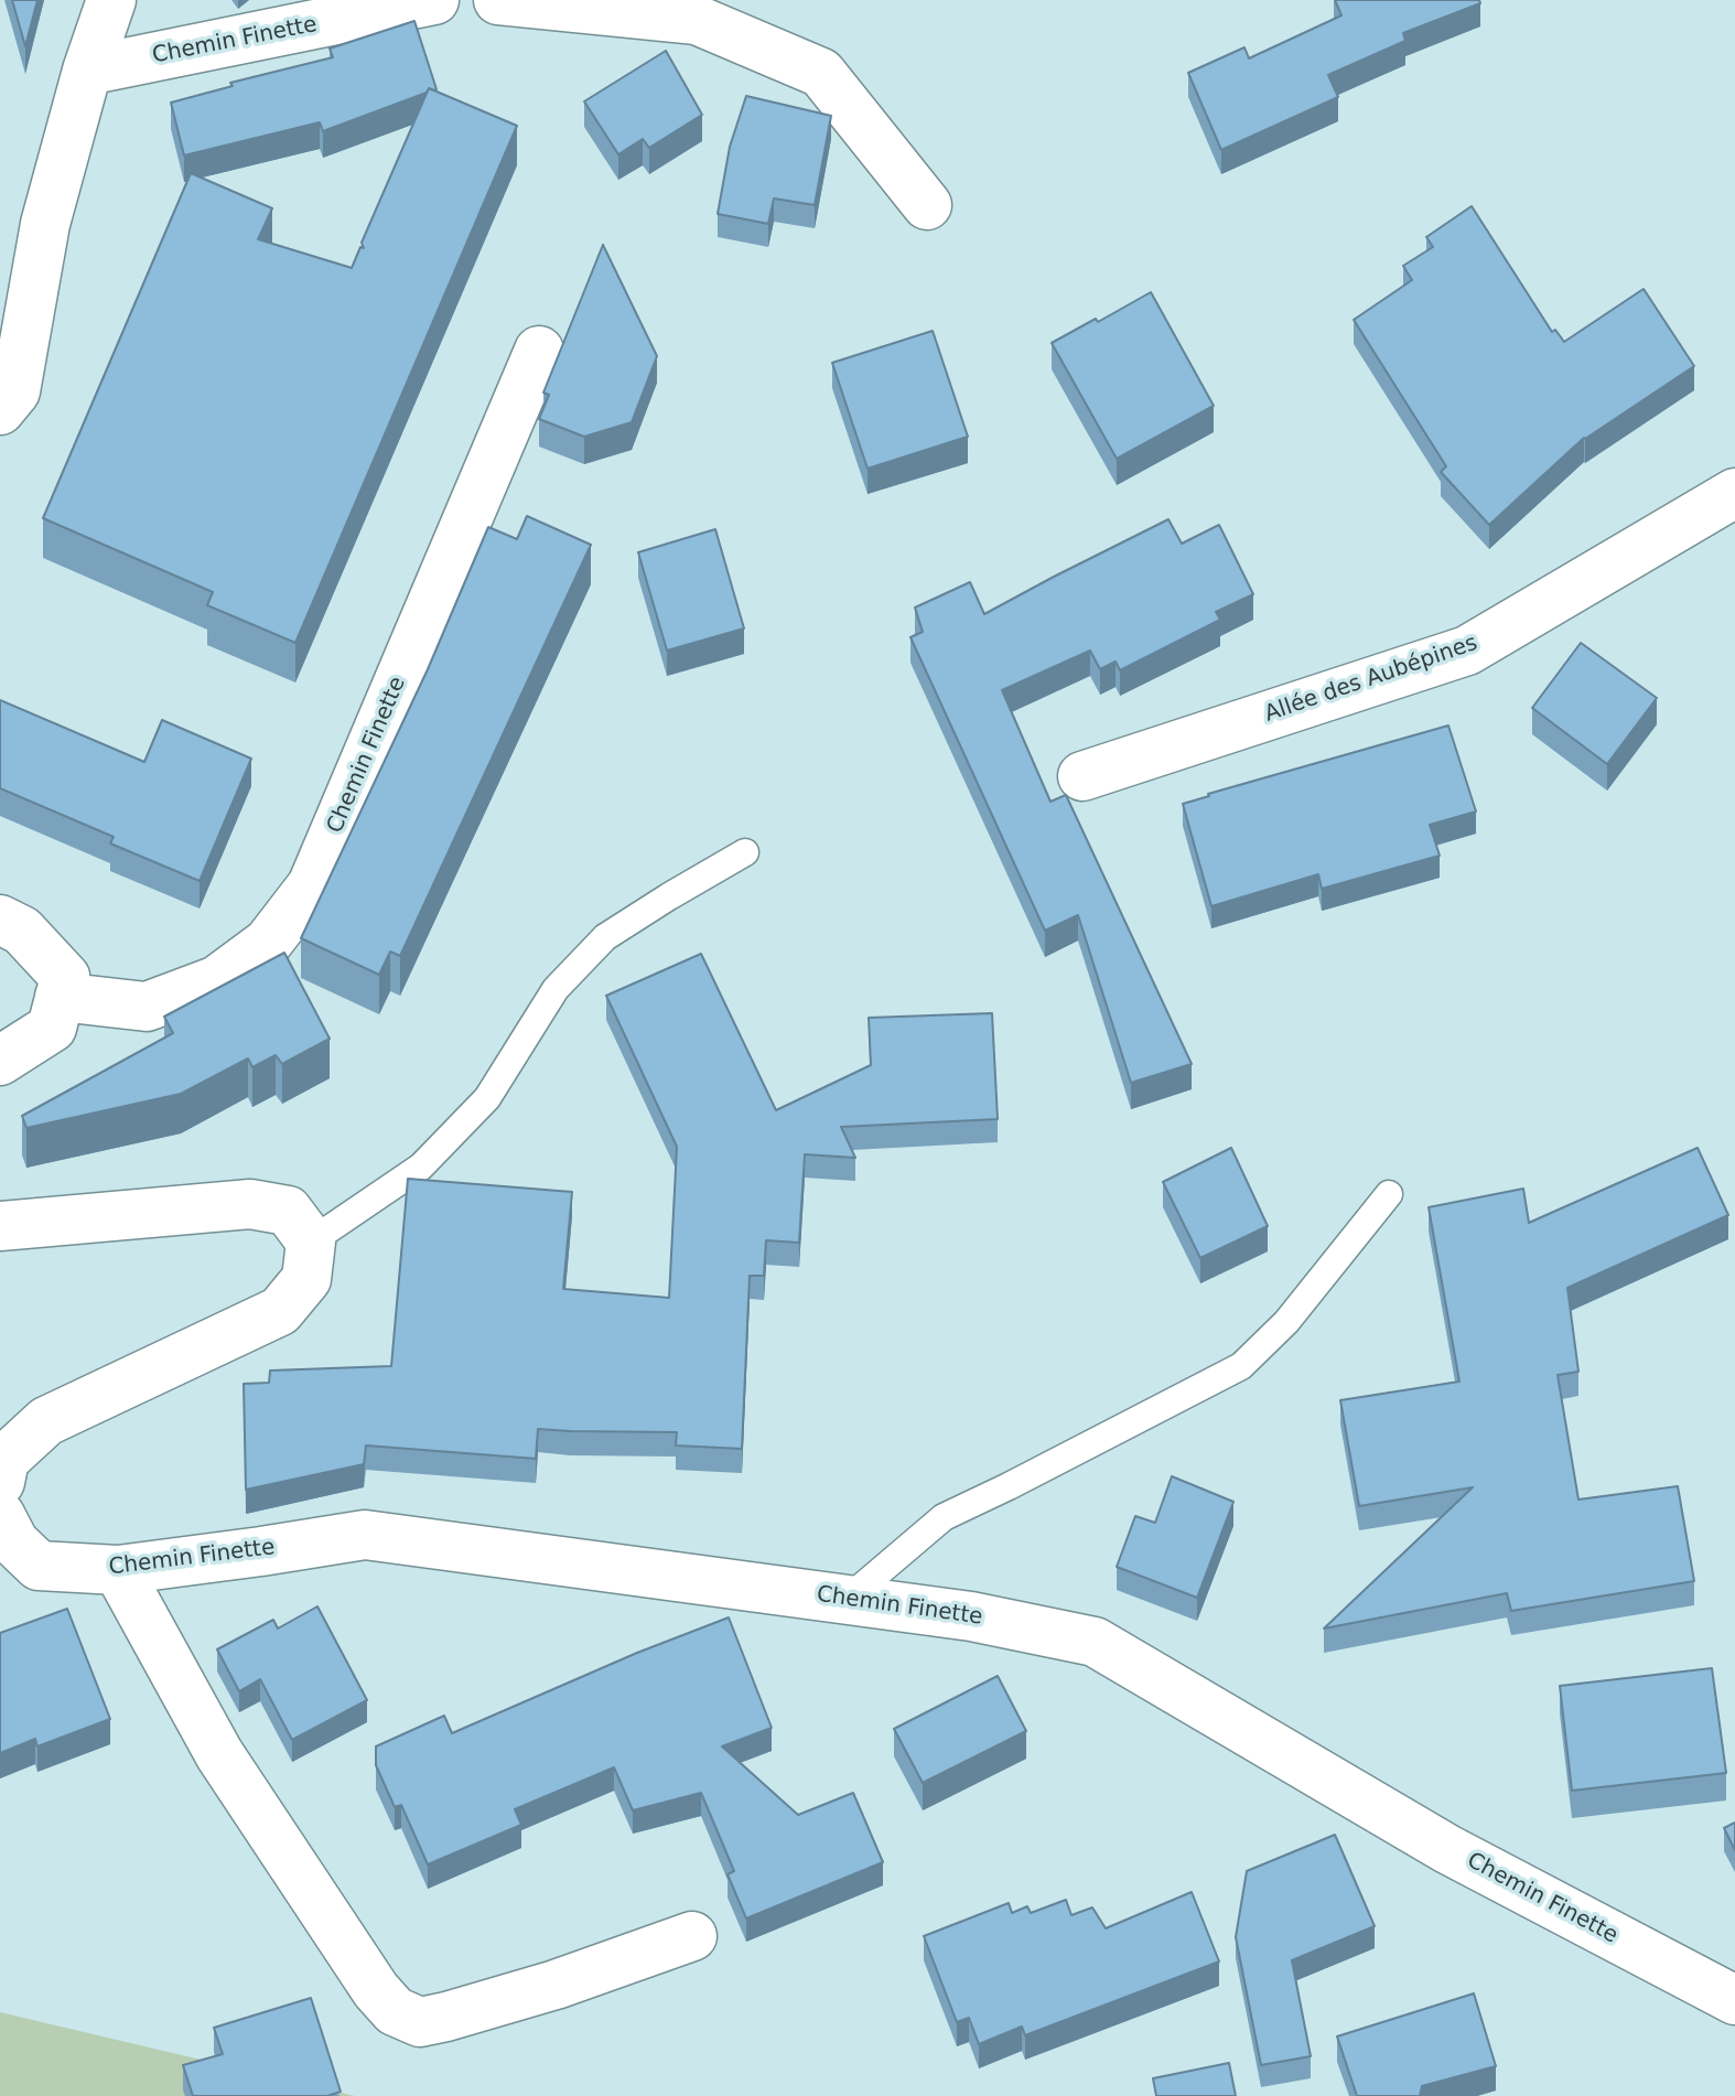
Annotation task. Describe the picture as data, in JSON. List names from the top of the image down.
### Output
{
  "streets": {
    "street": ["Chemin Finette", "Allée des Aubépines"]
  }
}
